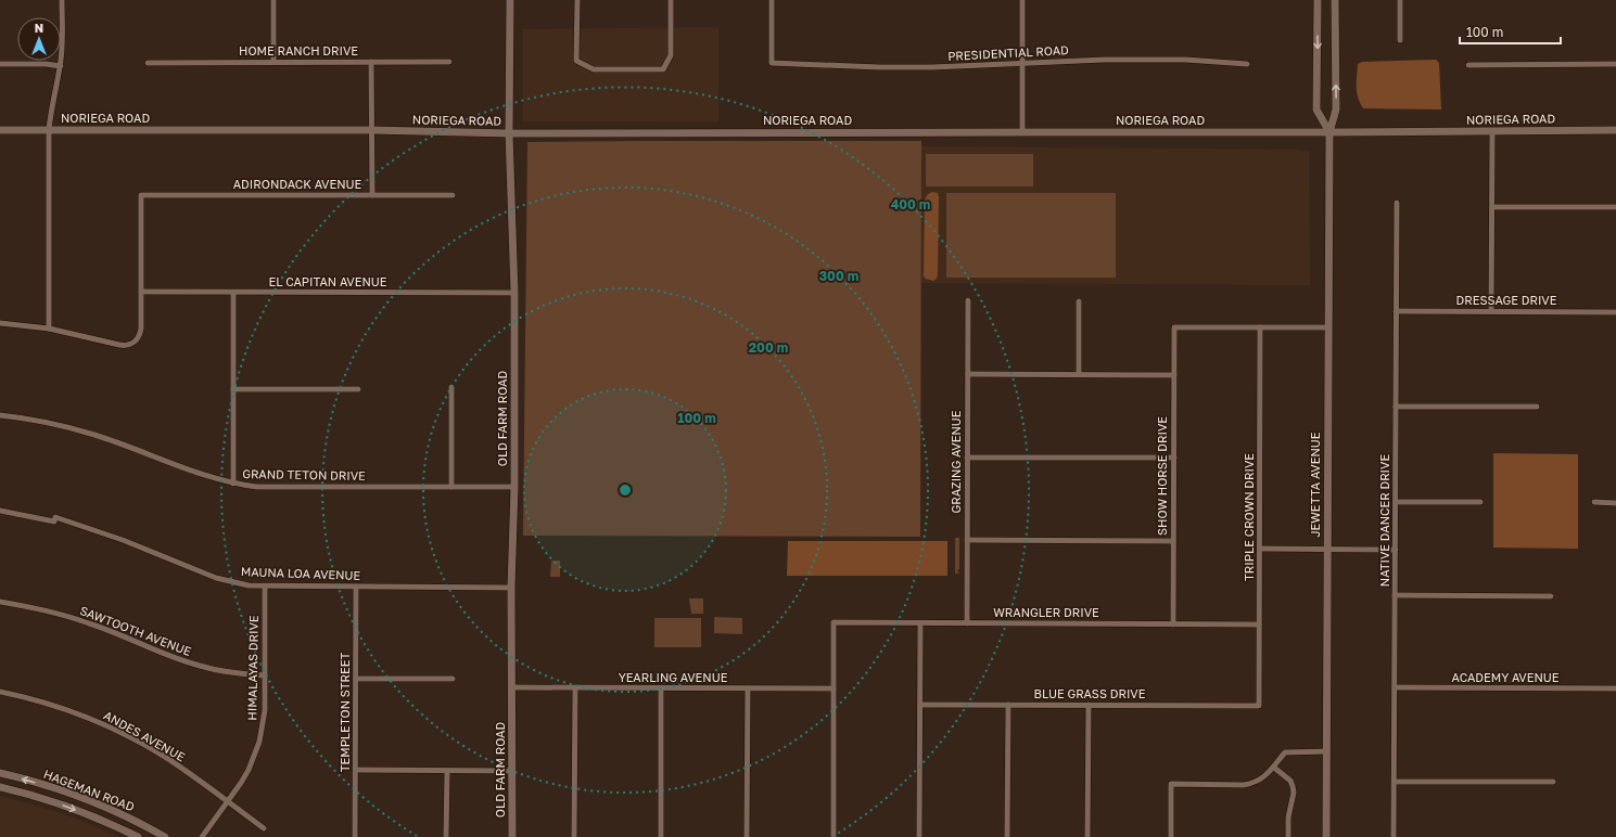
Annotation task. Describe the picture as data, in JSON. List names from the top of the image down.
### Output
{
  "streets": {
    "street": [
      "HOME RANCH DRIVE",
      "PRESIDENTIAL ROAD",
      "NORIEGA ROAD",
      "ADIRONDACK AVENUE",
      "EL CAPITAN AVENUE",
      "DRESSAGE DRIVE",
      "OLD FARM ROAD",
      "GRAZING AVENUE",
      "GRAND TETON DRIVE",
      "SHOW HORSE DRIVE",
      "JEWETTA AVENUE",
      "TRIPLE CROWN DRIVE",
      "NATIVE DANCER DRIVE",
      "MAUNA LOA AVENUE",
      "WRANGLER DRIVE",
      "SAWTOOTH AVENUE",
      "HIMALAYAS DRIVE",
      "YEARLING AVENUE",
      "ACADEMY AVENUE",
      "BLUE GRASS DRIVE",
      "TEMPLETON STREET",
      "ANDES AVENUE",
      "HAGEMAN ROAD"
    ]
  },
  "crossings": [
    ["NORIEGA ROAD", "OLD FARM ROAD"],
    ["NORIEGA ROAD", "JEWETTA AVENUE"],
    ["ADIRONDACK AVENUE", "EL CAPITAN AVENUE"],
    ["EL CAPITAN AVENUE", "OLD FARM ROAD"],
    ["DRESSAGE DRIVE", "NATIVE DANCER DRIVE"],
    ["OLD FARM ROAD", "GRAND TETON DRIVE"],
    ["OLD FARM ROAD", "MAUNA LOA AVENUE"],
    ["OLD FARM ROAD", "YEARLING AVENUE"],
    ["GRAZING AVENUE", "WRANGLER DRIVE"],
    ["SHOW HORSE DRIVE", "TRIPLE CROWN DRIVE"],
    ["SHOW HORSE DRIVE", "WRANGLER DRIVE"],
    ["TRIPLE CROWN DRIVE", "WRANGLER DRIVE"],
    ["TRIPLE CROWN DRIVE", "BLUE GRASS DRIVE"],
    ["NATIVE DANCER DRIVE", "ACADEMY AVENUE"],
    ["MAUNA LOA AVENUE", "HIMALAYAS DRIVE"],
    ["MAUNA LOA AVENUE", "TEMPLETON STREET"],
    ["WRANGLER DRIVE", "YEARLING AVENUE"],
    ["SAWTOOTH AVENUE", "HIMALAYAS DRIVE"],
    ["HIMALAYAS DRIVE", "ANDES AVENUE"]
  ],
  "scale_bar": "100 m",
  "north": "top",
  "rings": [
    "400 m",
    "300 m",
    "200 m",
    "100 m"
  ]
}
